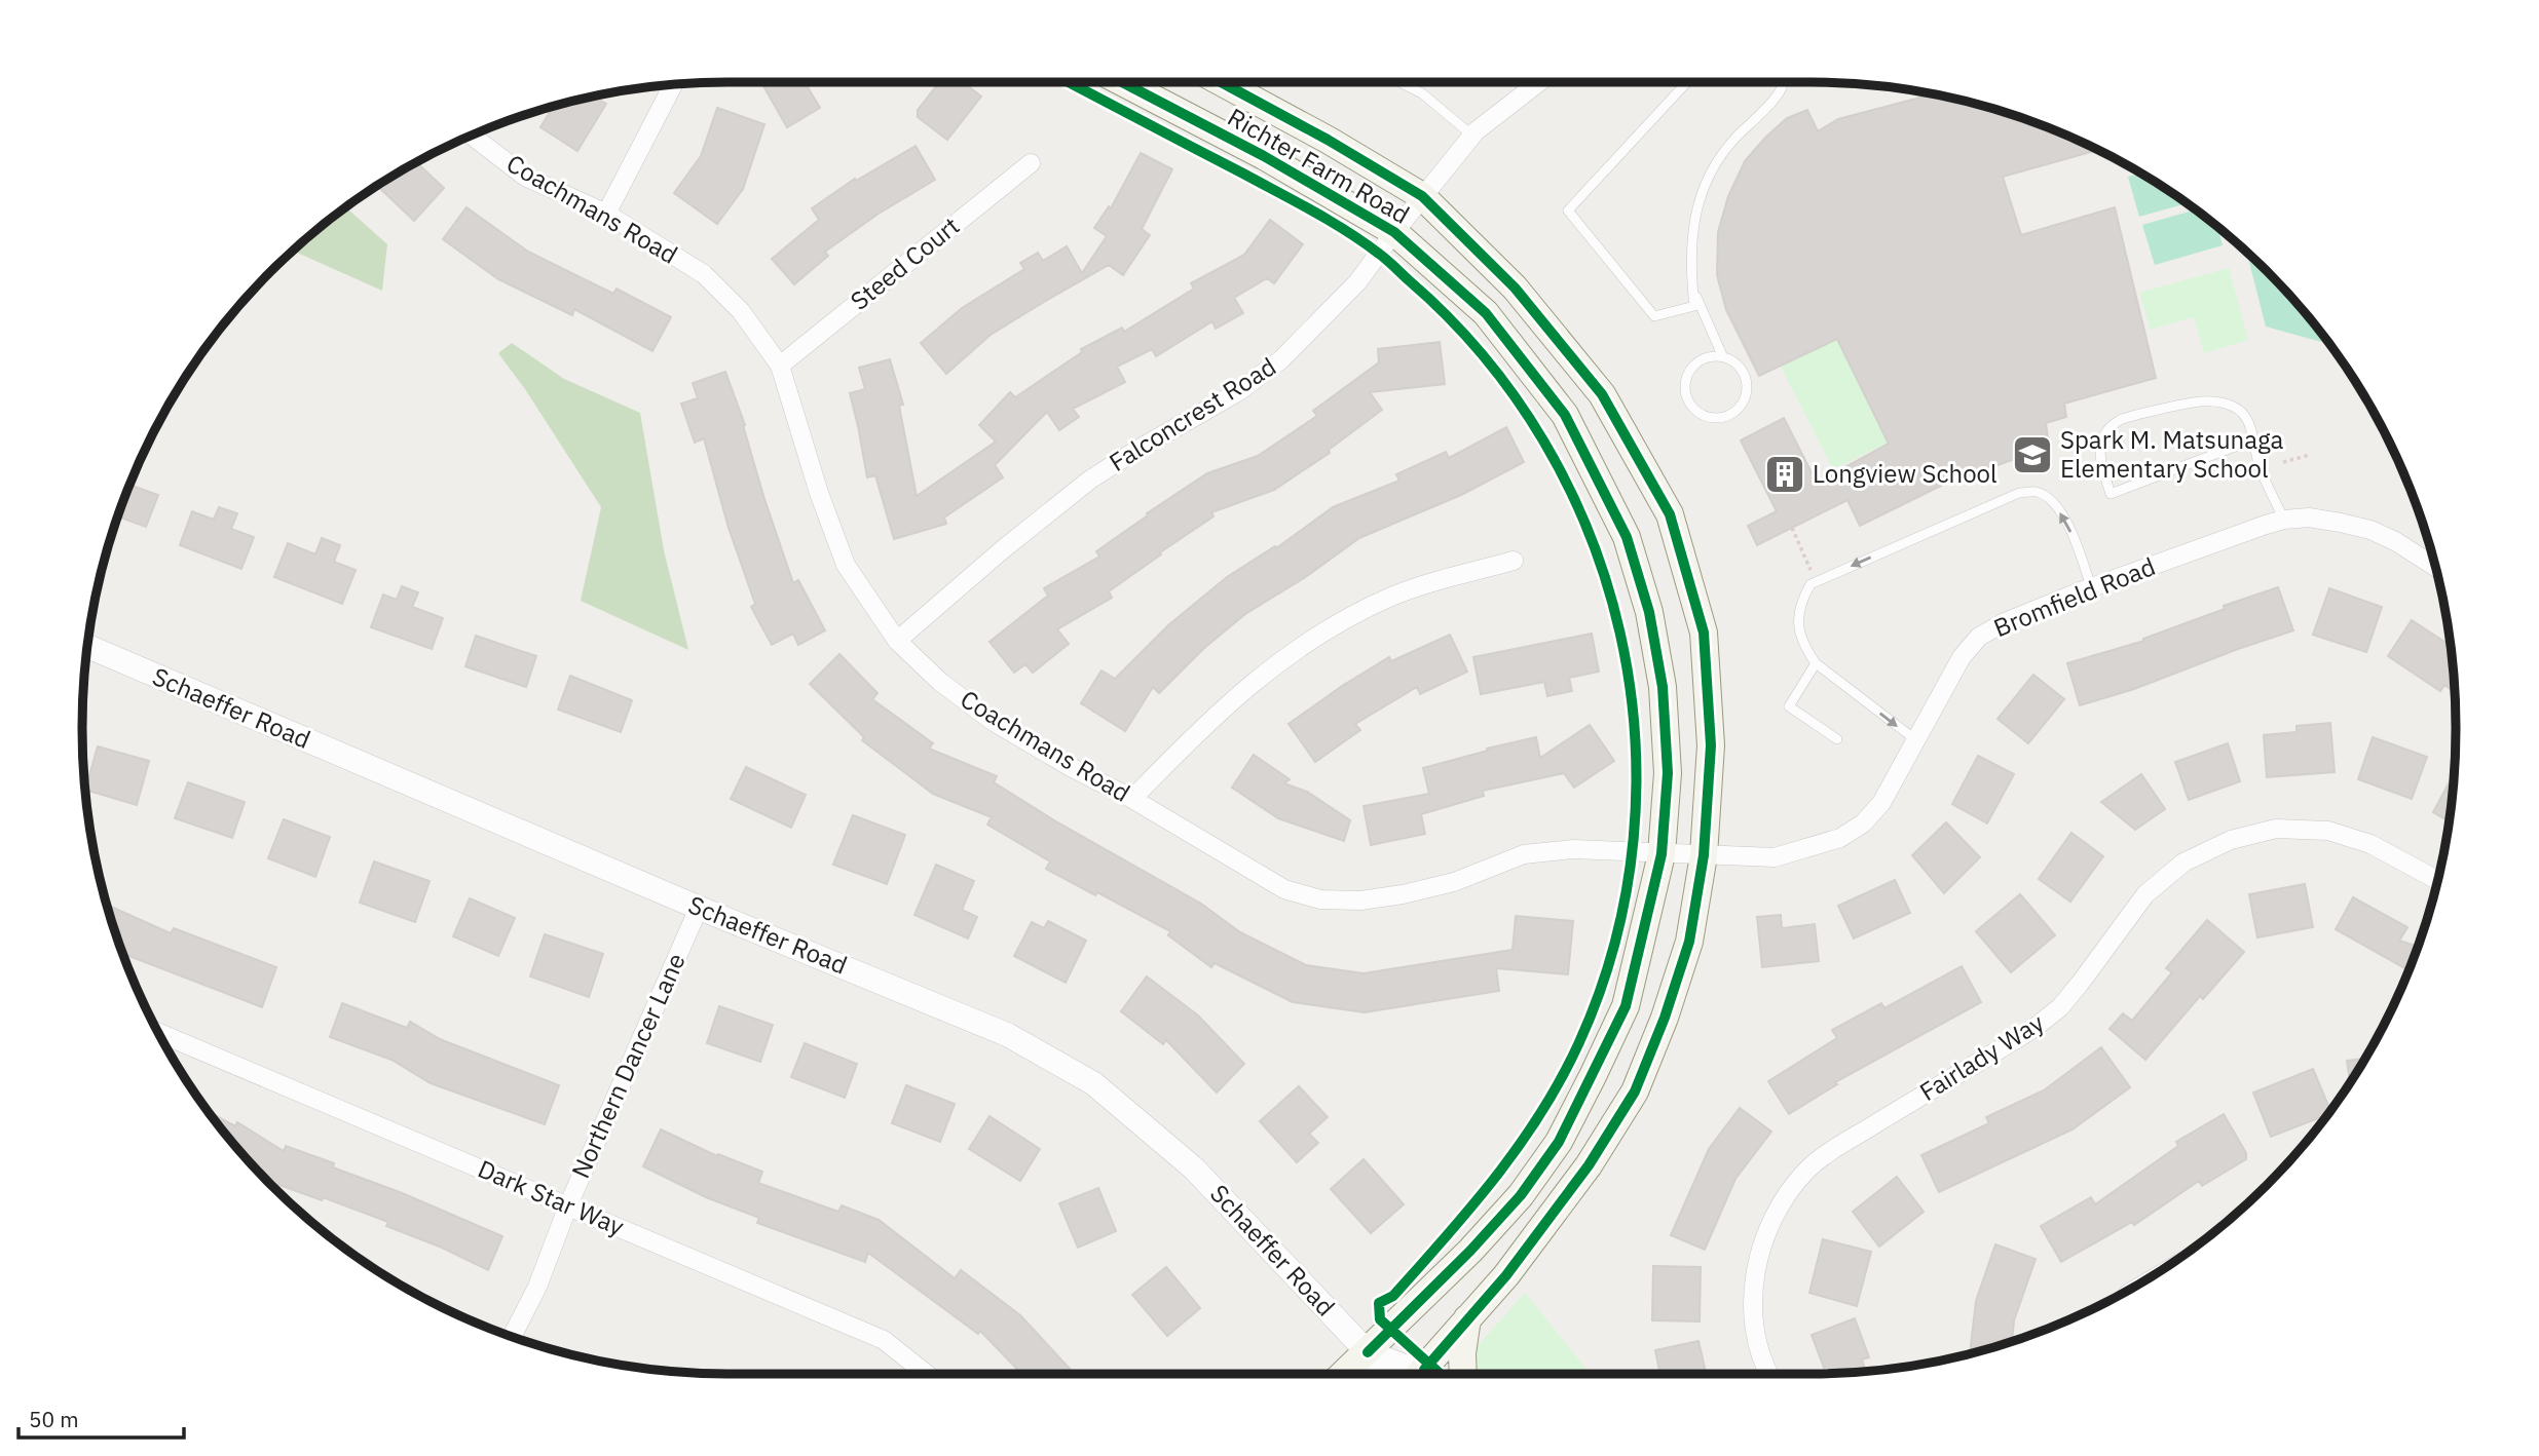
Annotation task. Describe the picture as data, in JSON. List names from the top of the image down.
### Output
{
  "streets": {
    "main road": ["Richter Farm Road"],
    "street": [
      "Coachmans Road",
      "Steed Court",
      "Falconcrest Road",
      "Bromfield Road",
      "Schaeffer Road",
      "Fairlady Way",
      "Northern Dancer Lane",
      "Dark Star Way"
    ]
  },
  "crossings": [
    ["Richter Farm Road", "Coachmans Road"],
    ["Richter Farm Road", "Falconcrest Road"],
    ["Richter Farm Road", "Bromfield Road"],
    ["Richter Farm Road", "Schaeffer Road"],
    ["Coachmans Road", "Steed Court"],
    ["Coachmans Road", "Falconcrest Road"],
    ["Coachmans Road", "Bromfield Road"],
    ["Schaeffer Road", "Northern Dancer Lane"],
    ["Northern Dancer Lane", "Dark Star Way"]
  ],
  "places": {
    "school or university": ["Spark M. Matsunaga Elementary School"],
    "building": ["Longview School"]
  },
  "scale_bar": "50 m"
}
